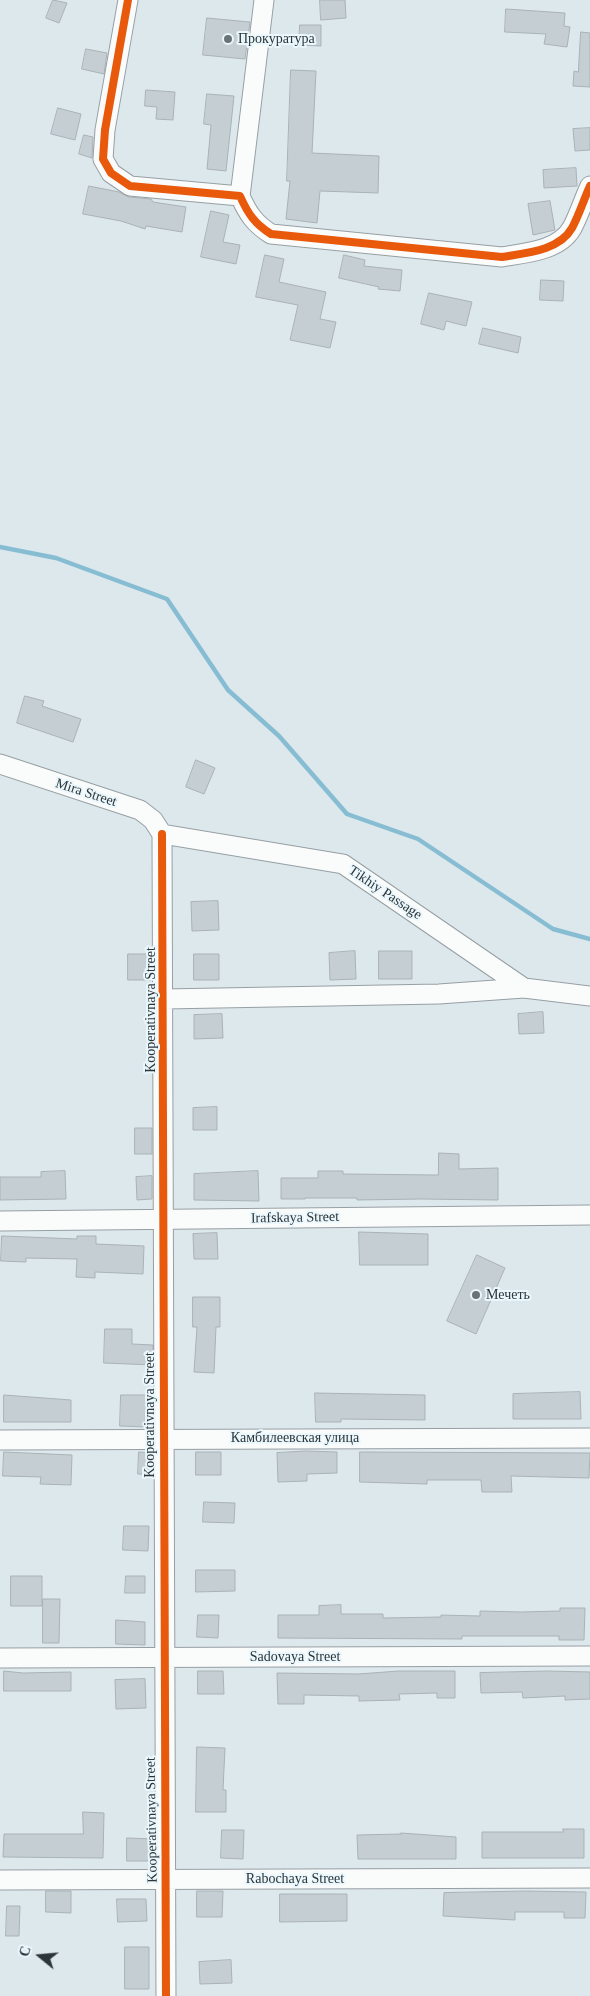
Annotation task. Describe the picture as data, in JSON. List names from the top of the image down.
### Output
{
  "streets": {
    "street": [
      "Mira Street",
      "Tikhiy Passage",
      "Kooperativnaya Street",
      "Irafskaya Street",
      "Камбилеевская улица",
      "Sadovaya Street",
      "Rabochaya Street"
    ]
  },
  "crossings": [
    ["Mira Street", "Tikhiy Passage"],
    ["Mira Street", "Kooperativnaya Street"],
    ["Tikhiy Passage", "Kooperativnaya Street"],
    ["Kooperativnaya Street", "Irafskaya Street"],
    ["Kooperativnaya Street", "Камбилеевская улица"],
    ["Kooperativnaya Street", "Sadovaya Street"],
    ["Kooperativnaya Street", "Rabochaya Street"]
  ],
  "places": ["Прокуратура", "Мечеть"],
  "north": "left"
}
